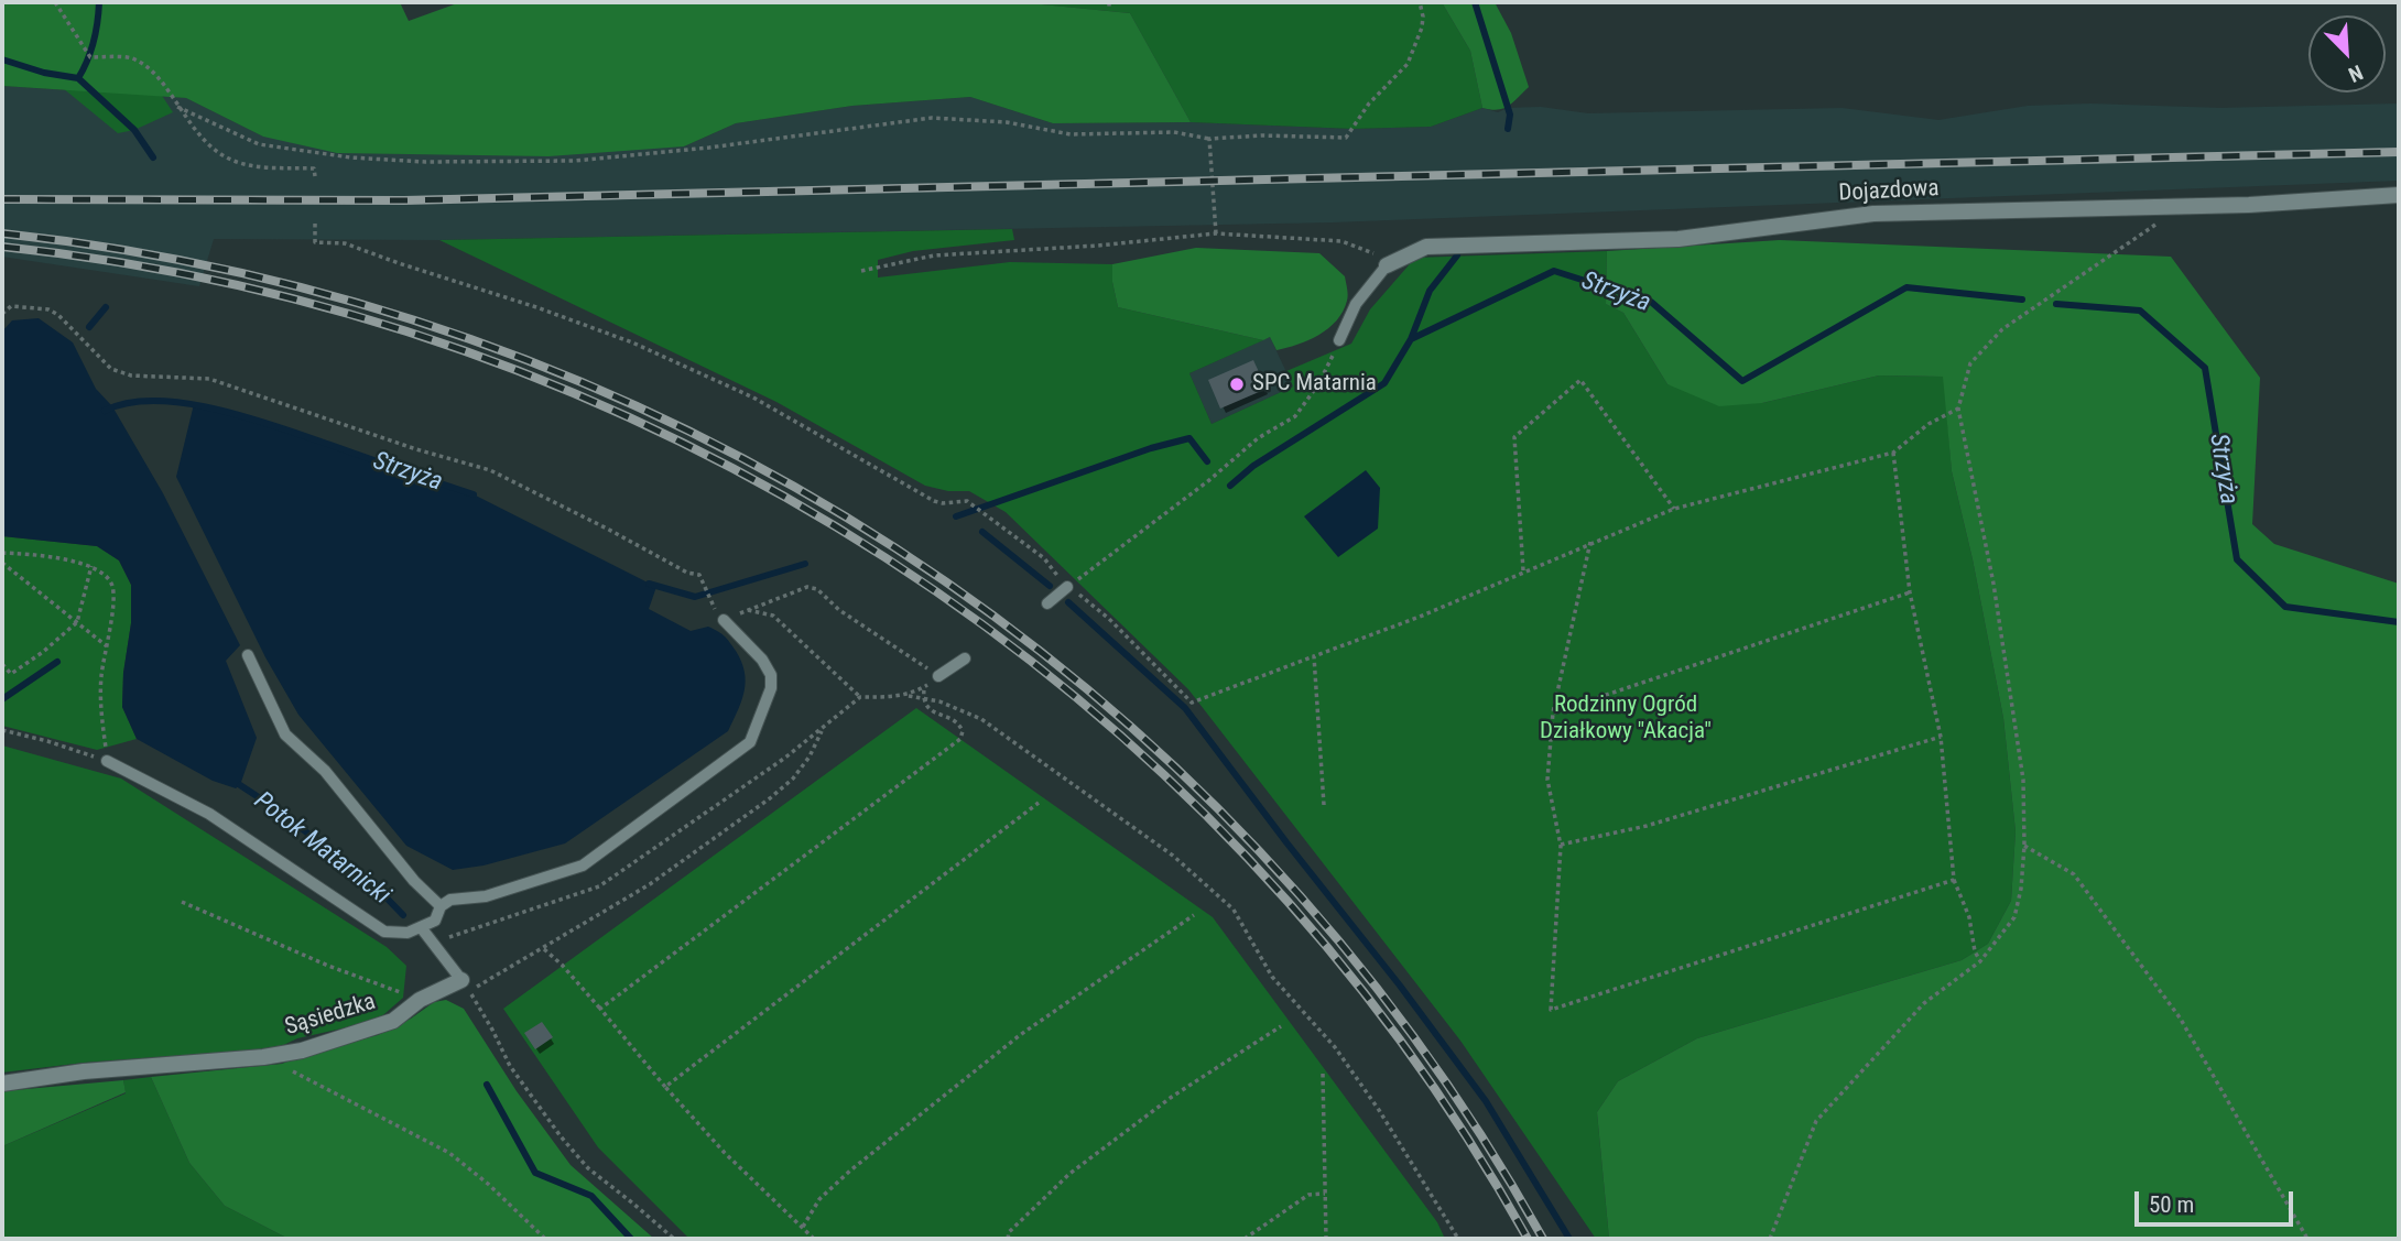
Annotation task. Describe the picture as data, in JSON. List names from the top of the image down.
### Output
{
  "streets": {
    "street": ["Dojazdowa", "Sąsiedzka"]
  },
  "water": ["Strzyża", "Potok Matarnicki"],
  "parks": ["Rodzinny Ogród Działkowy \"Akacja\""],
  "places": ["SPC Matarnia"],
  "scale_bar": "50 m",
  "north": "bottom right"
}
